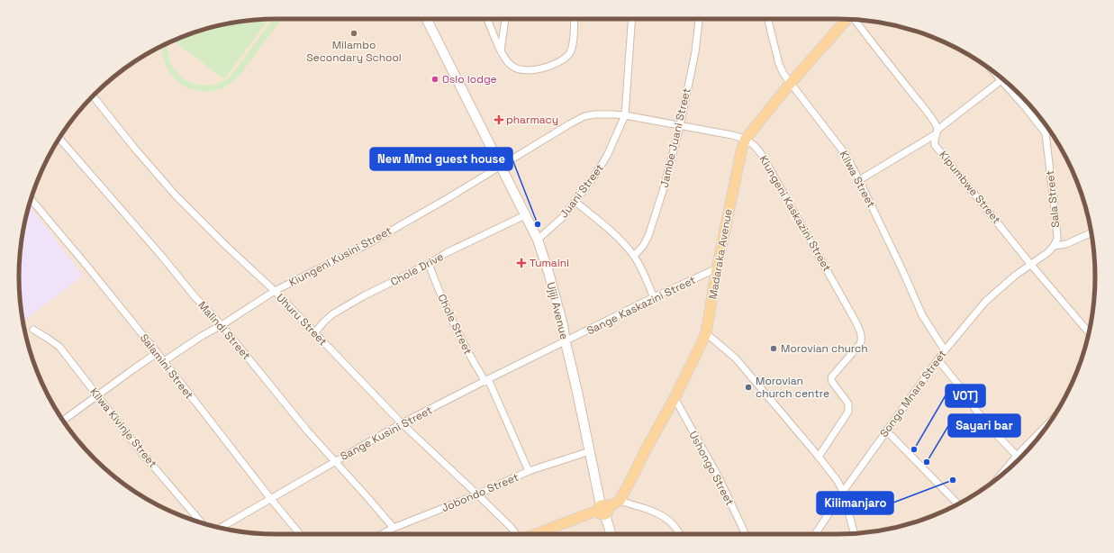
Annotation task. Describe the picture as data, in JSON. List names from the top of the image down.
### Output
{
  "streets": {
    "main road": ["Madaraka Avenue", "Ujiji Avenue"],
    "street": [
      "Jambe Juani Street",
      "Kilwa Street",
      "Kipumbwe Street",
      "Juani Street",
      "Sala Street",
      "Kiungeni Kaskazini Street",
      "Kiungeni Kusini Street",
      "Chole Drive",
      "Sange Kaskazini Street",
      "Uhuru Street",
      "Chole Street",
      "Malindi Street",
      "Salamini Street",
      "Songo Mnara Street",
      "Kilwa Kivinje Street",
      "Sange Kusini Street",
      "Ushongo Street",
      "Jobondo Street"
    ]
  },
  "crossings": [
    ["Jambe Juani Street", "Kiungeni Kaskazini Street"],
    ["Kilwa Street", "Madaraka Avenue"],
    ["Kilwa Street", "Songo Mnara Street"],
    ["Kipumbwe Street", "Songo Mnara Street"],
    ["Juani Street", "Kiungeni Kaskazini Street"],
    ["Juani Street", "Ujiji Avenue"],
    ["Kiungeni Kaskazini Street", "Madaraka Avenue"],
    ["Kiungeni Kaskazini Street", "Kiungeni Kusini Street"],
    ["Kiungeni Kaskazini Street", "Ujiji Avenue"],
    ["Madaraka Avenue", "Sange Kaskazini Street"],
    ["Madaraka Avenue", "Ushongo Street"],
    ["Kiungeni Kusini Street", "Ujiji Avenue"],
    ["Kiungeni Kusini Street", "Uhuru Street"],
    ["Kiungeni Kusini Street", "Malindi Street"],
    ["Kiungeni Kusini Street", "Salamini Street"],
    ["Chole Drive", "Ujiji Avenue"],
    ["Chole Drive", "Uhuru Street"],
    ["Chole Drive", "Chole Street"],
    ["Sange Kaskazini Street", "Ujiji Avenue"],
    ["Sange Kaskazini Street", "Sange Kusini Street"],
    ["Ujiji Avenue", "Sange Kusini Street"],
    ["Ujiji Avenue", "Jobondo Street"],
    ["Uhuru Street", "Sange Kusini Street"],
    ["Uhuru Street", "Jobondo Street"],
    ["Chole Street", "Sange Kusini Street"],
    ["Chole Street", "Jobondo Street"],
    ["Malindi Street", "Sange Kusini Street"],
    ["Malindi Street", "Jobondo Street"],
    ["Salamini Street", "Sange Kusini Street"]
  ],
  "places": {
    "other": [
      "Milambo Secondary School",
      "Oslo lodge",
      "New Mmd guest house",
      "Morovian church",
      "Morovian church centre",
      "VOT]",
      "Sayari bar",
      "Kilimanjaro"
    ],
    "health": ["pharmacy", "Tumaini"]
  }
}
